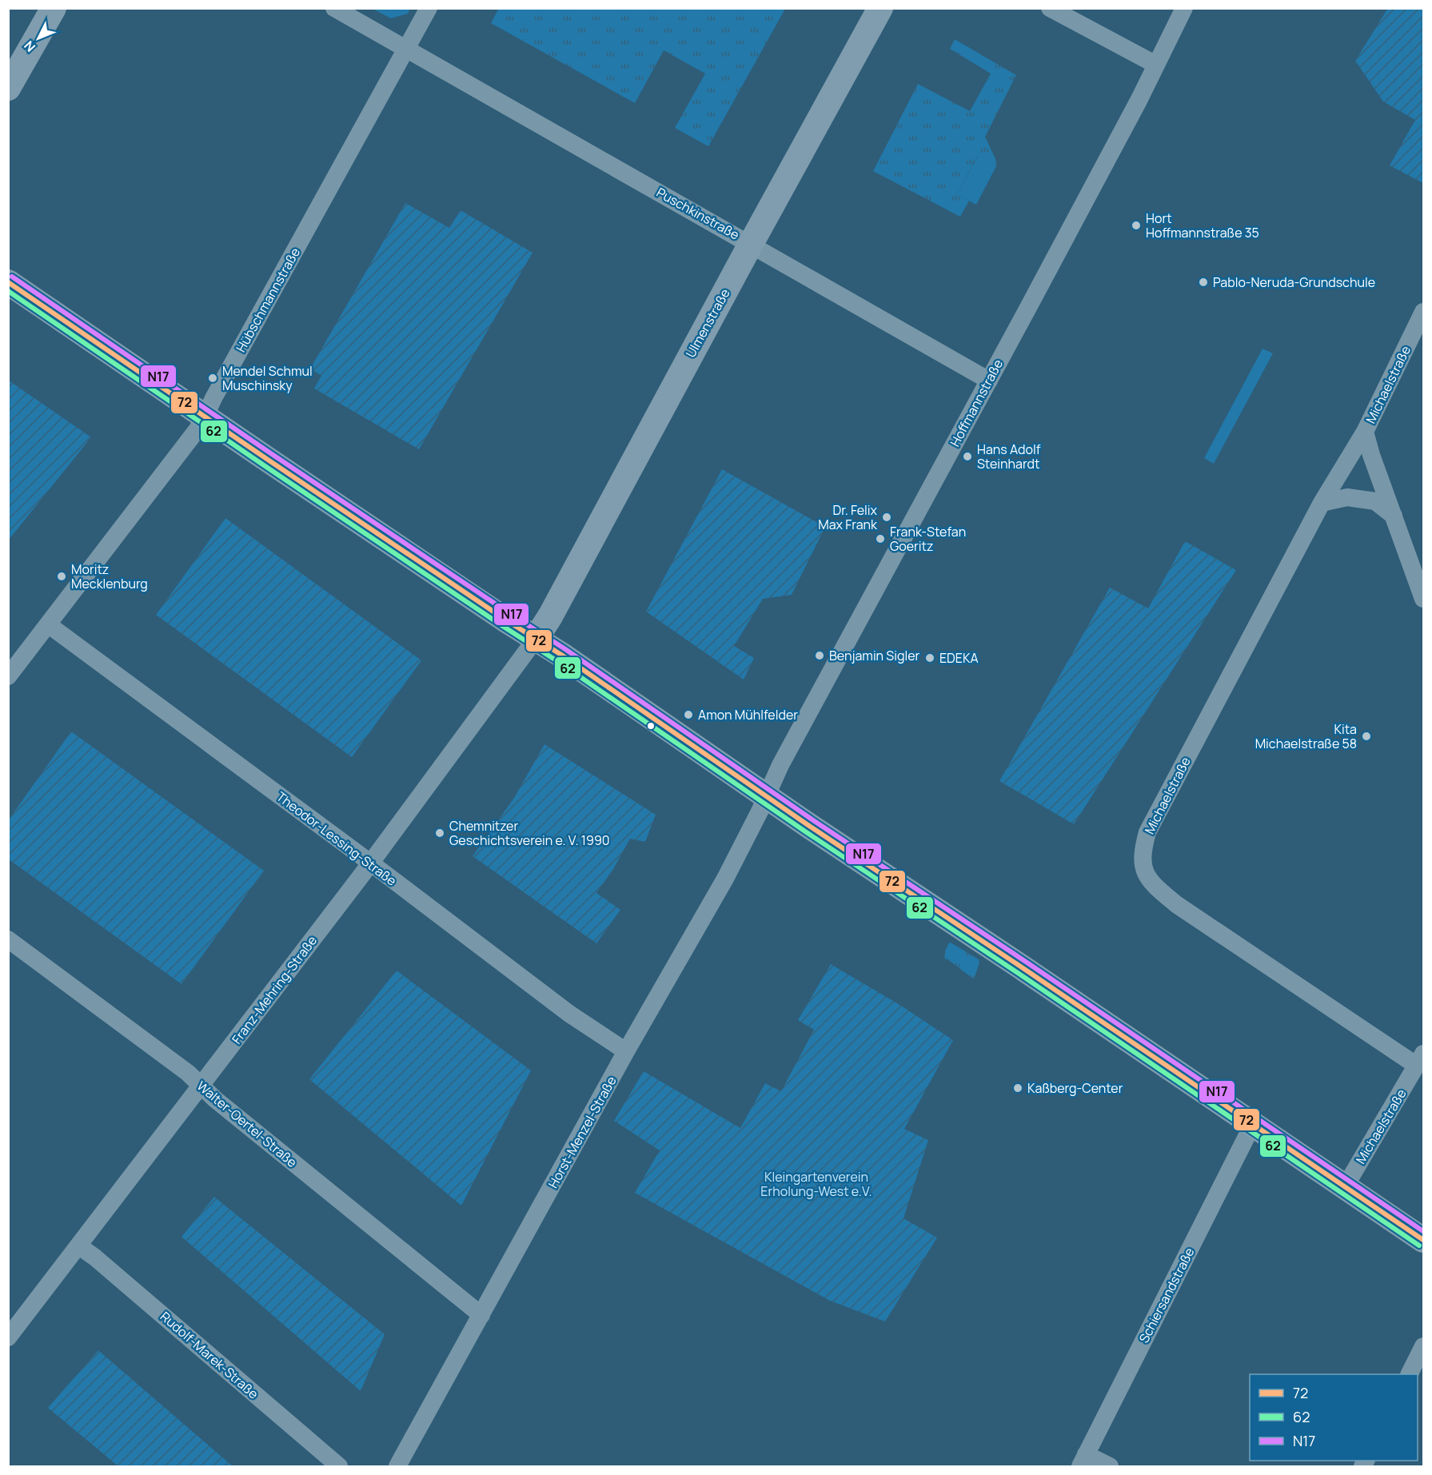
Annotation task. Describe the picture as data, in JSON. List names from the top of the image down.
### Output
{
  "streets": {
    "street": [
      "Puschkinstraße",
      "Hübschmannstraße",
      "Ulmenstraße",
      "Michaelstraße",
      "Hoffmannstraße",
      "Theodor-Lessing-Straße",
      "Franz-Mehring-Straße",
      "Walter-Oertel-Straße",
      "Horst-Menzel-Straße",
      "Schiersandstraße",
      "Rudolf-Marek-Straße"
    ]
  },
  "crossings": [
    ["Puschkinstraße", "Hübschmannstraße"],
    ["Puschkinstraße", "Ulmenstraße"],
    ["Puschkinstraße", "Hoffmannstraße"],
    ["Hübschmannstraße", "Theodor-Lessing-Straße"],
    ["Ulmenstraße", "Franz-Mehring-Straße"],
    ["Hoffmannstraße", "Horst-Menzel-Straße"],
    ["Theodor-Lessing-Straße", "Franz-Mehring-Straße"],
    ["Theodor-Lessing-Straße", "Horst-Menzel-Straße"],
    ["Franz-Mehring-Straße", "Walter-Oertel-Straße"],
    ["Franz-Mehring-Straße", "Rudolf-Marek-Straße"],
    ["Walter-Oertel-Straße", "Horst-Menzel-Straße"]
  ],
  "parks": ["Kleingartenverein Erholung-West e.V."],
  "places": [
    "Hort Hoffmannstraße 35",
    "Pablo-Neruda-Grundschule",
    "Mendel Schmul Muschinsky",
    "Hans Adolf Steinhardt",
    "Dr. Felix Max Frank",
    "Frank-Stefan Goeritz",
    "Moritz Mecklenburg",
    "Benjamin Sigler",
    "EDEKA",
    "Amon Mühlfelder",
    "Kita Michaelstraße 58",
    "Chemnitzer Geschichtsverein e. V. 1990",
    "Kaßberg-Center"
  ],
  "lines": ["transit line N17", "transit line 72", "transit line 62"],
  "legend": ["72", "62", "N17"],
  "north": "bottom left"
}
